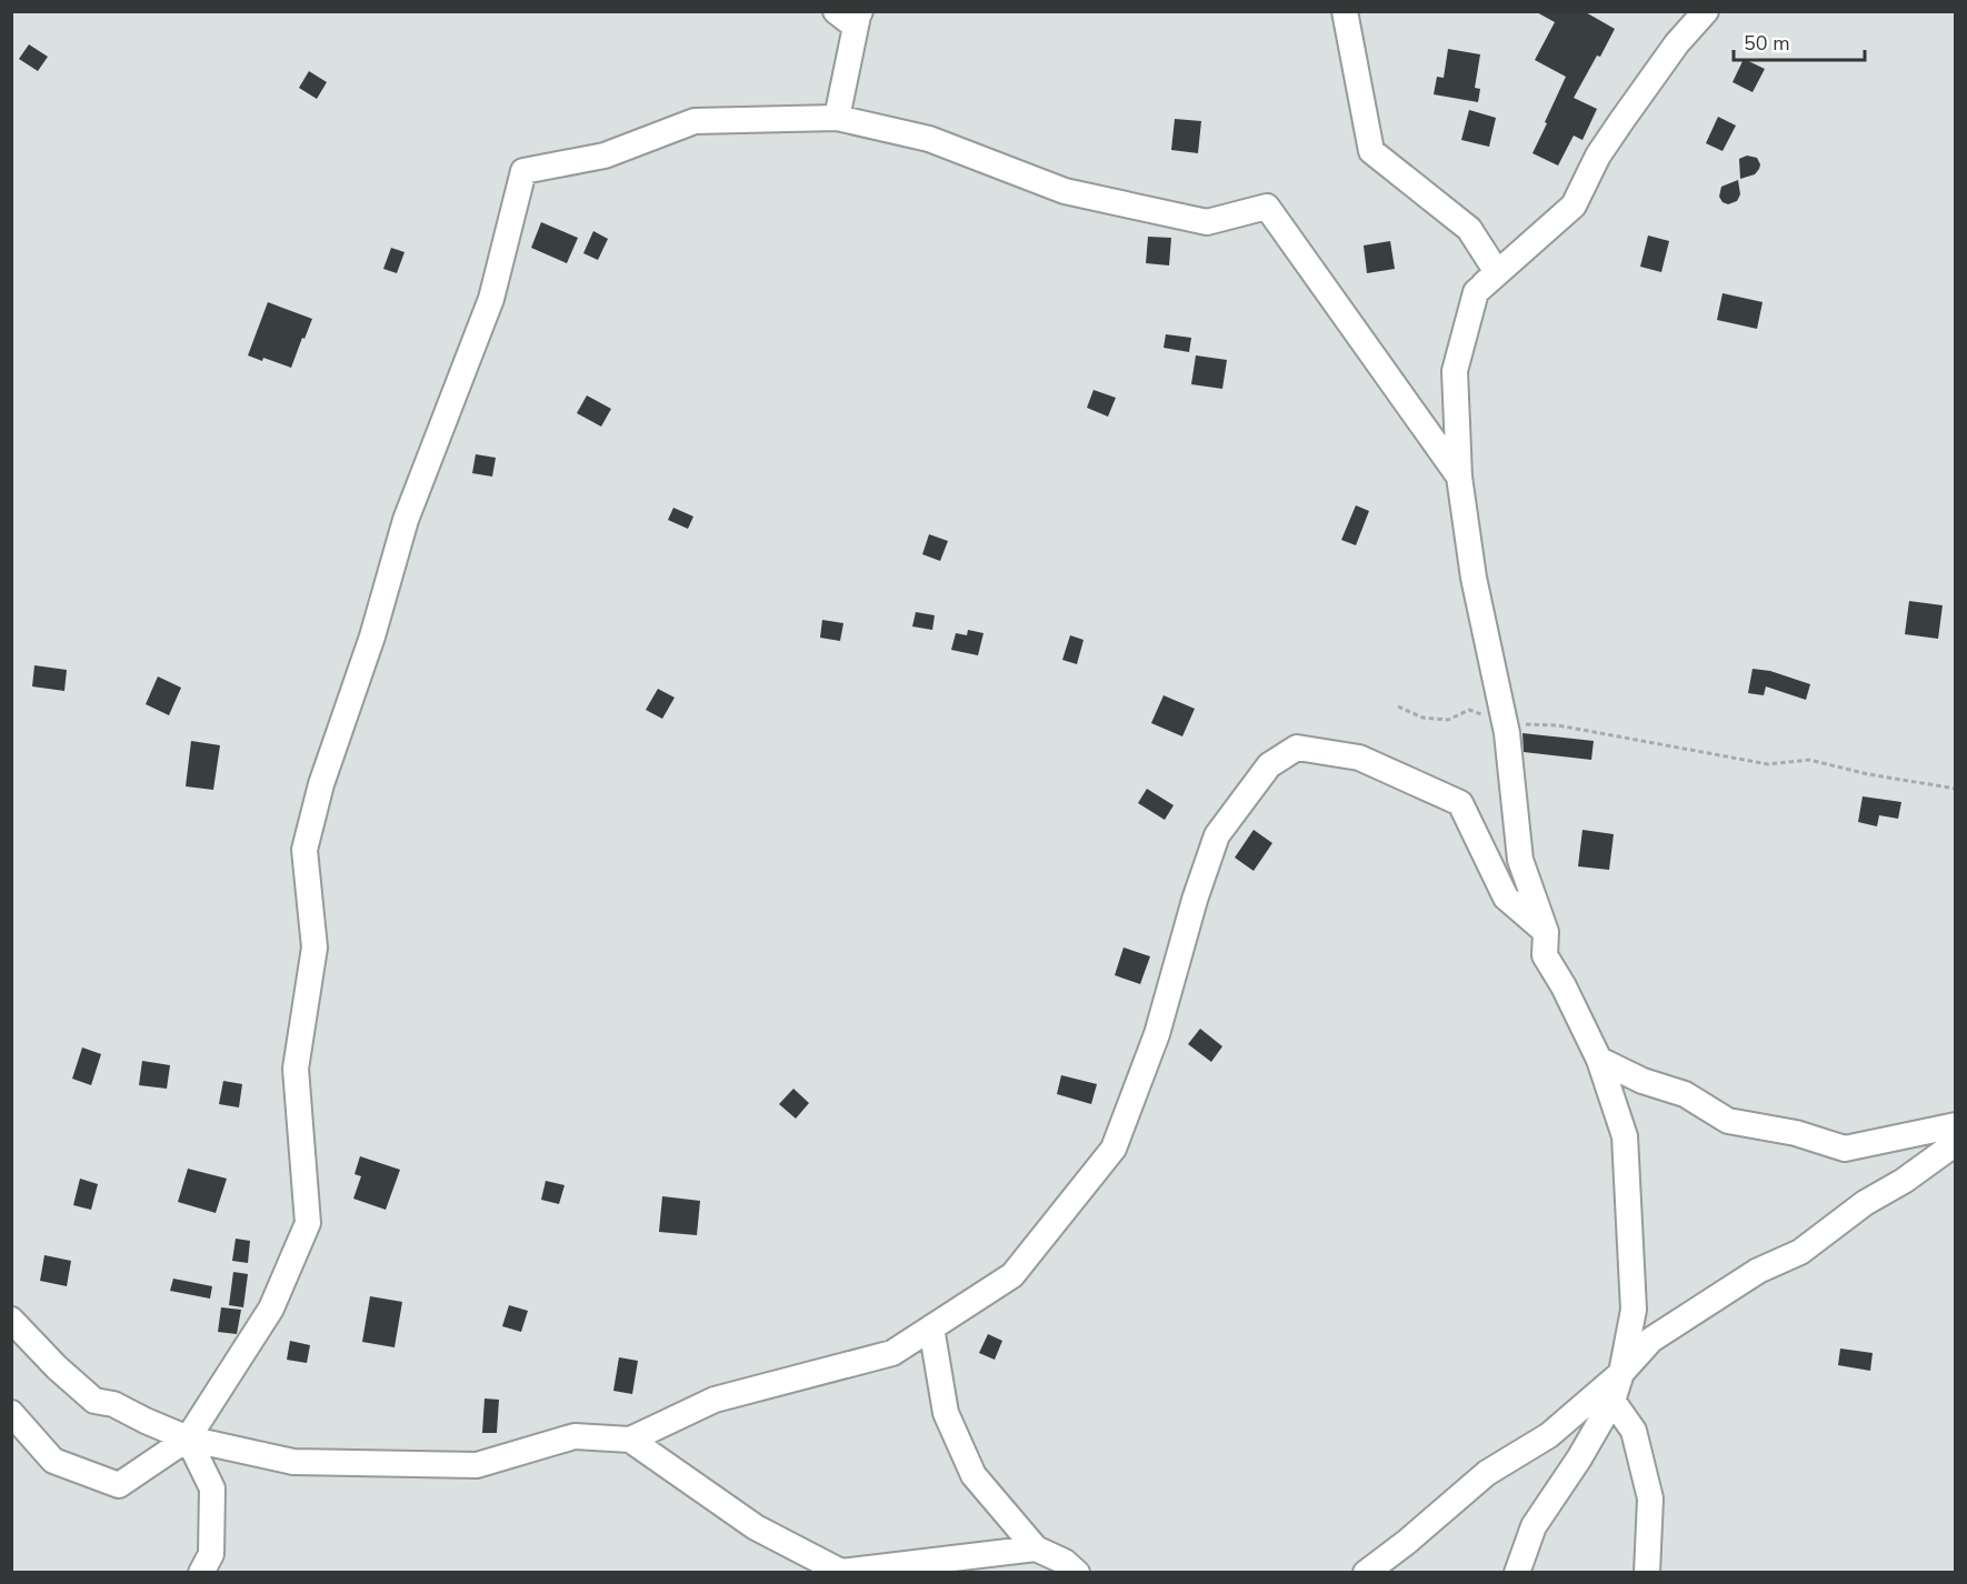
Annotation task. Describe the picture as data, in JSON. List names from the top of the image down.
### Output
{
  "scale_bar": "50 m"
}
